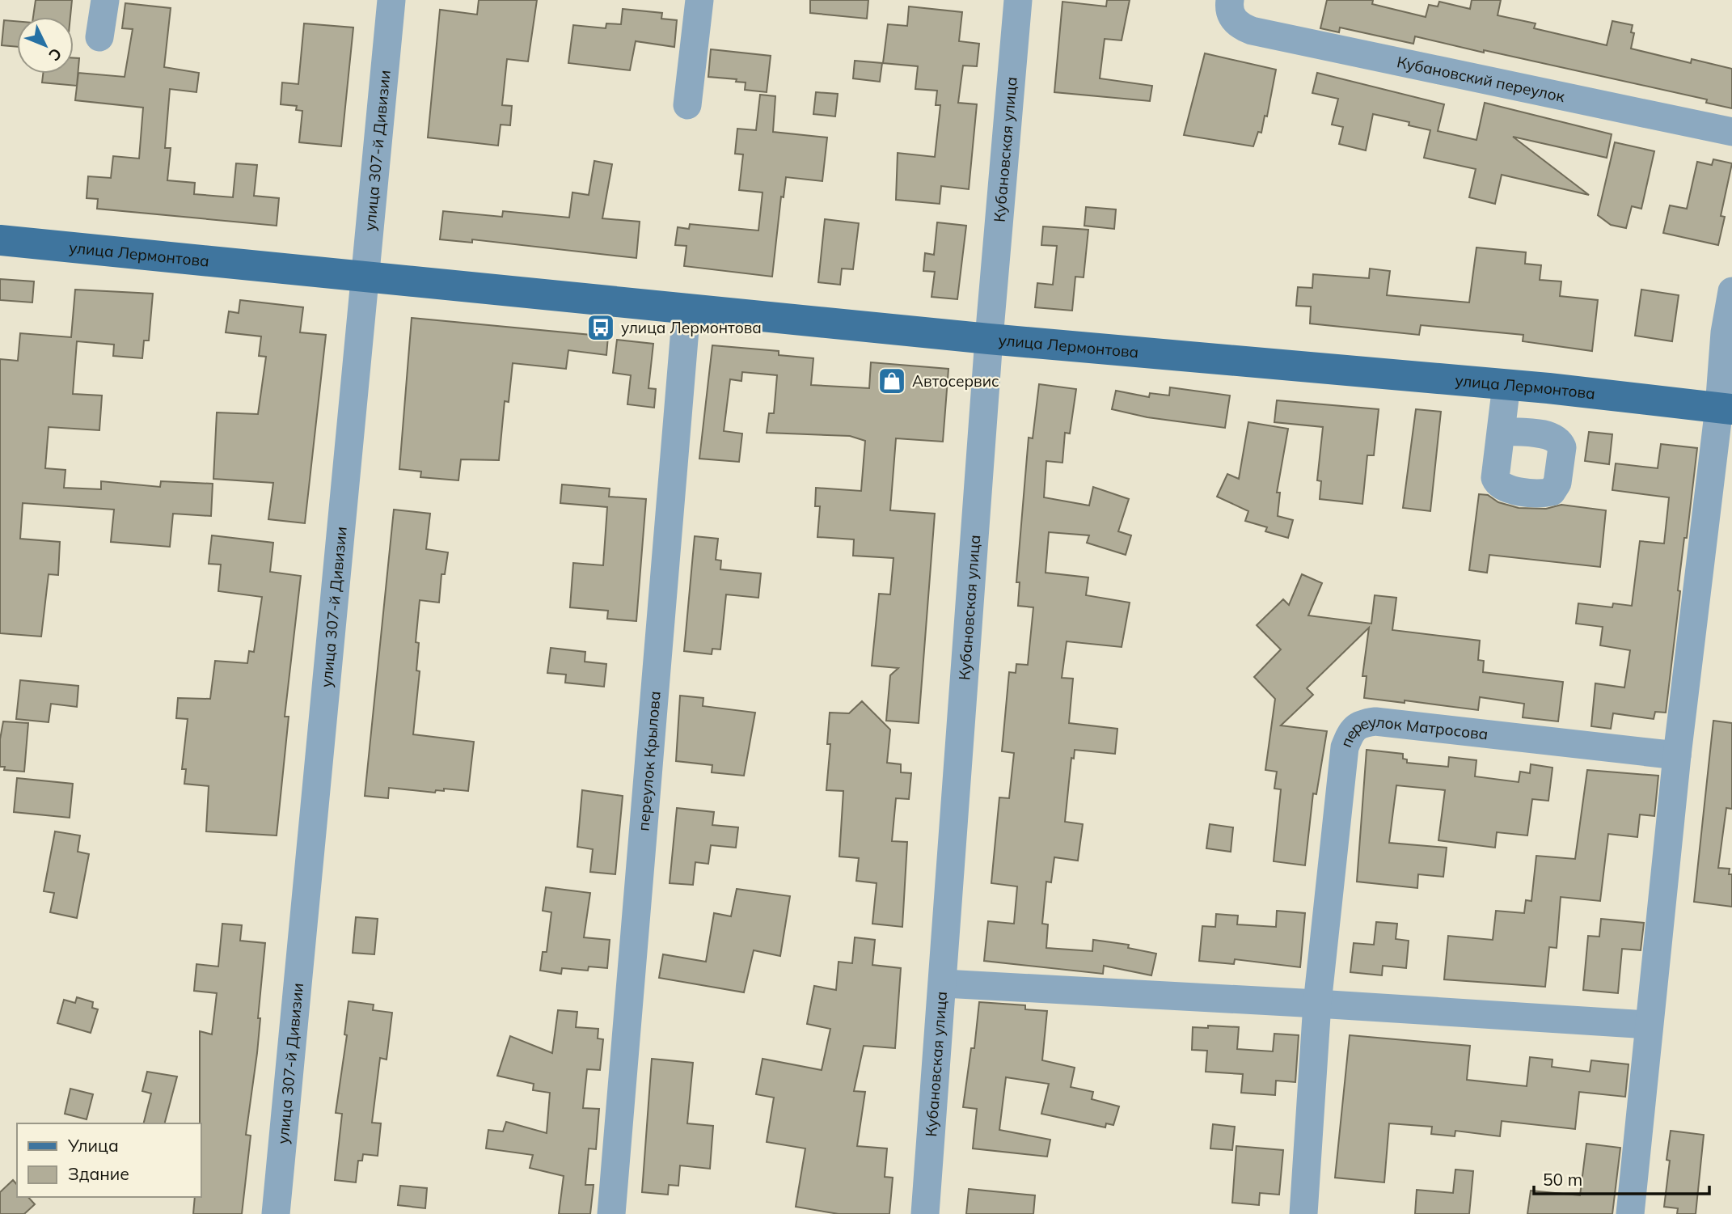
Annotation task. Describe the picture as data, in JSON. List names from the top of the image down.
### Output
{
  "streets": {
    "main road": ["улица Лермонтова"],
    "street": [
      "Кубановский переулок",
      "Кубановская улица",
      "улица 307-й Дивизии",
      "переулок Матросова",
      "переулок Крылова"
    ]
  },
  "crossings": [
    ["Кубановская улица", "улица Лермонтова"],
    ["улица 307-й Дивизии", "улица Лермонтова"],
    ["улица Лермонтова", "переулок Крылова"]
  ],
  "places": {
    "bus stop": ["улица Лермонтова"],
    "shop": ["Автосервис"]
  },
  "legend": ["Улица", "Здание"],
  "scale_bar": "50 m",
  "north": "bottom right"
}
